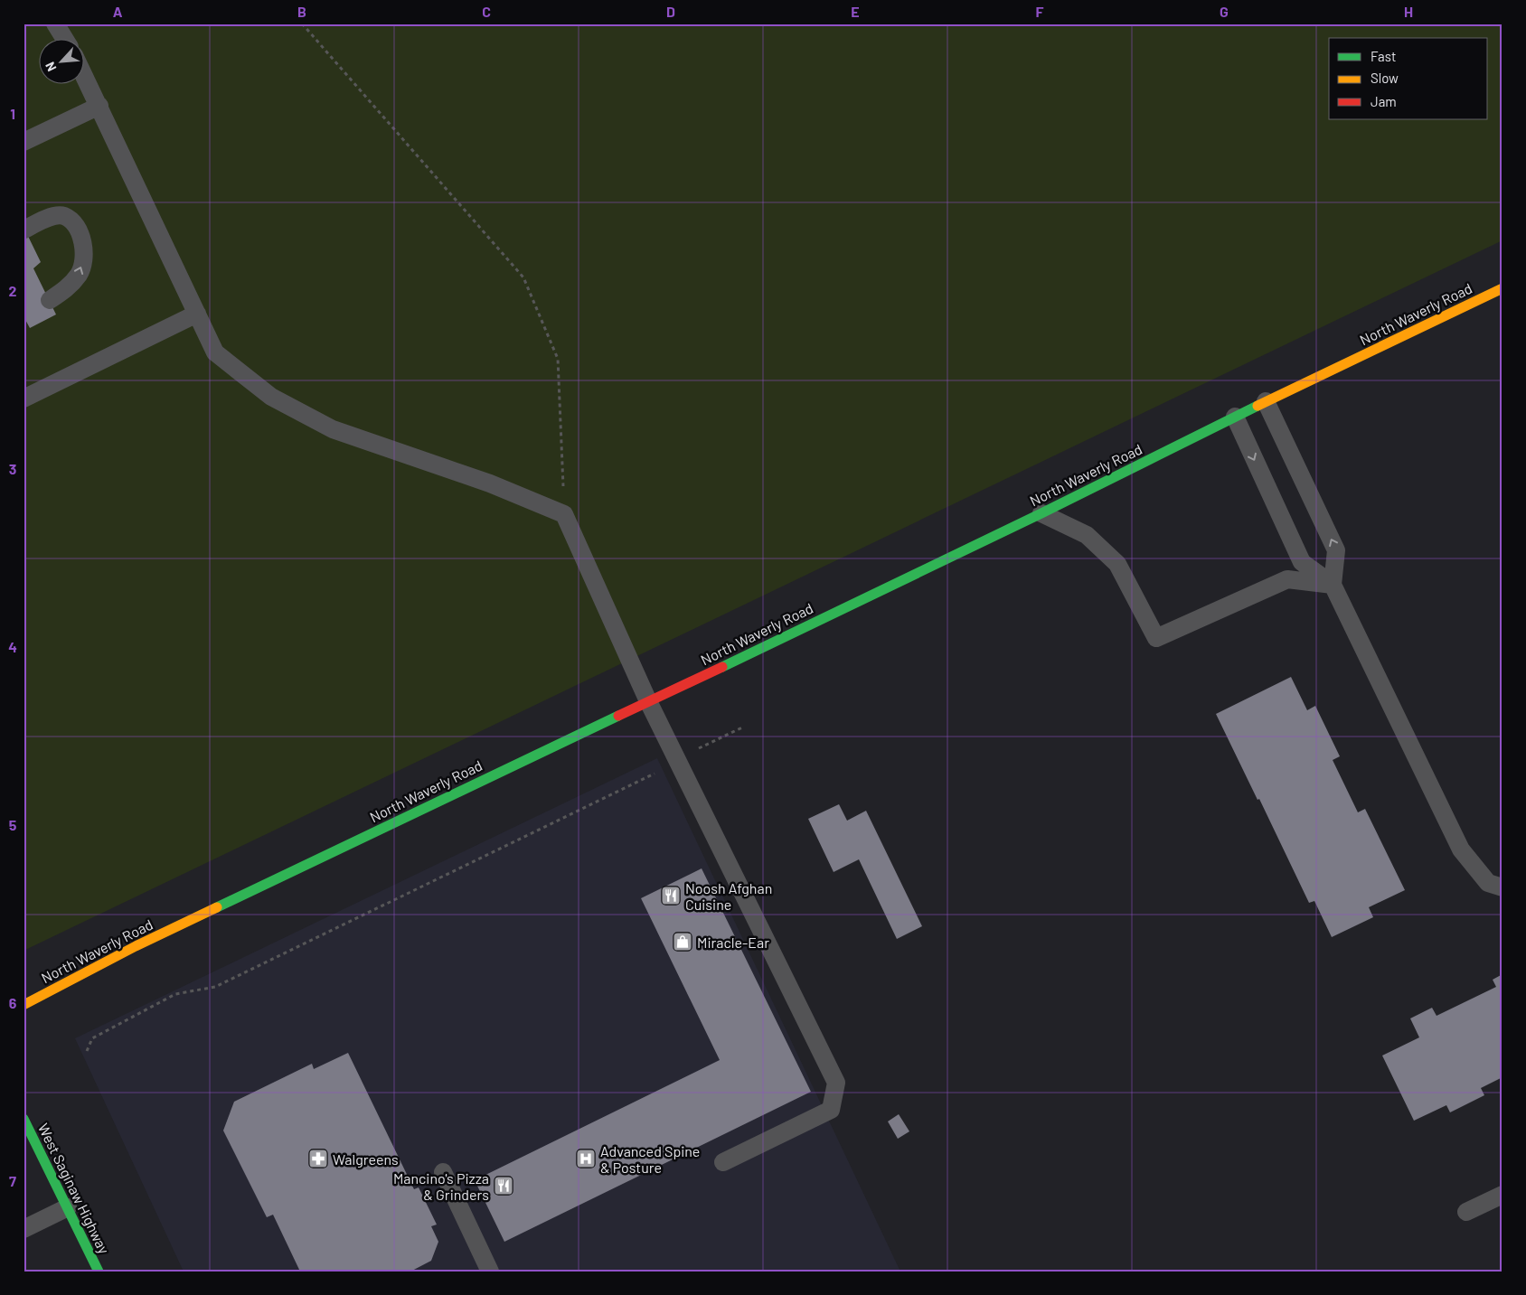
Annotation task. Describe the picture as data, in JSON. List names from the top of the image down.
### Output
{
  "streets": {
    "main road": ["North Waverly Road", "West Saginaw Highway"]
  },
  "places": {
    "restaurant": ["Noosh Afghan Cuisine", "Mancino's Pizza & Grinders"],
    "shop": ["Miracle-Ear"],
    "pharmacy": ["Walgreens"],
    "hospital": ["Advanced Spine & Posture"]
  },
  "legend": ["Fast", "Slow", "Jam"],
  "north": "bottom left",
  "grid": {
    "columns": [
      "A",
      "B",
      "C",
      "D",
      "E",
      "F",
      "G",
      "H"
    ],
    "rows": [
      "1",
      "2",
      "3",
      "4",
      "5",
      "6",
      "7"
    ]
  }
}
